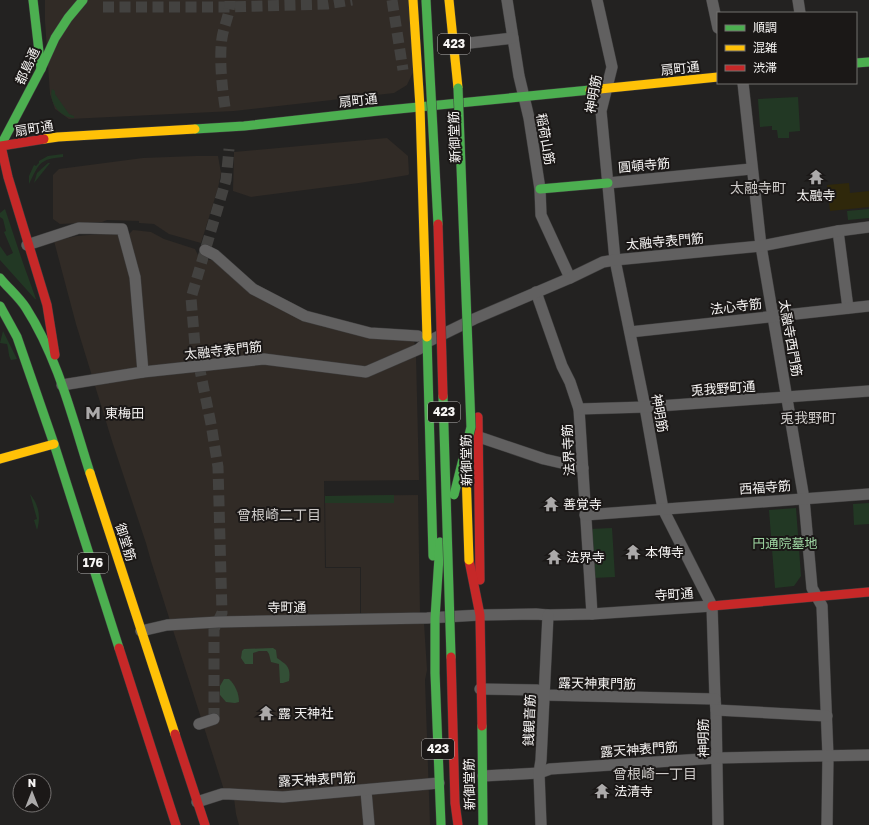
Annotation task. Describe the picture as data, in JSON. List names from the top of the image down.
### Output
{
  "streets": {
    "main road": [
      "423",
      "都島通",
      "扇町通",
      "新御堂筋",
      "圓頓寺筋",
      "御堂筋",
      "176",
      "寺町通"
    ],
    "street": [
      "神明筋",
      "稲荷山筋",
      "太融寺表門筋",
      "法心寺筋",
      "太融寺西門筋",
      "兎我野町通",
      "法界寺筋",
      "西福寺筋",
      "露天神東門筋",
      "銭観音筋",
      "露天神表門筋"
    ]
  },
  "crossings": [
    ["423", "新御堂筋"],
    ["423", "寺町通"],
    ["423", "露天神表門筋"],
    ["都島通", "扇町通"],
    ["扇町通", "神明筋"],
    ["扇町通", "新御堂筋"],
    ["扇町通", "稲荷山筋"],
    ["神明筋", "圓頓寺筋"],
    ["神明筋", "太融寺表門筋"],
    ["神明筋", "法心寺筋"],
    ["神明筋", "兎我野町通"],
    ["神明筋", "西福寺筋"],
    ["神明筋", "寺町通"],
    ["神明筋", "露天神東門筋"],
    ["神明筋", "露天神表門筋"],
    ["新御堂筋", "太融寺表門筋"],
    ["新御堂筋", "寺町通"],
    ["新御堂筋", "露天神東門筋"],
    ["新御堂筋", "露天神表門筋"],
    ["稲荷山筋", "圓頓寺筋"],
    ["稲荷山筋", "太融寺表門筋"],
    ["圓頓寺筋", "太融寺西門筋"],
    ["太融寺表門筋", "太融寺西門筋"],
    ["太融寺表門筋", "法界寺筋"],
    ["太融寺表門筋", "御堂筋"],
    ["法心寺筋", "太融寺西門筋"],
    ["太融寺西門筋", "兎我野町通"],
    ["太融寺西門筋", "西福寺筋"],
    ["太融寺西門筋", "寺町通"],
    ["太融寺西門筋", "露天神表門筋"],
    ["兎我野町通", "法界寺筋"],
    ["法界寺筋", "西福寺筋"],
    ["法界寺筋", "寺町通"],
    ["御堂筋", "寺町通"],
    ["御堂筋", "露天神表門筋"],
    ["寺町通", "銭観音筋"],
    ["露天神東門筋", "銭観音筋"],
    ["銭観音筋", "露天神表門筋"]
  ],
  "districts": [
    "太融寺町",
    "兎我野町",
    "曾根崎二丁目",
    "曾根崎一丁目"
  ],
  "parks": ["円通院墓地"],
  "places": {
    "temple": [
      "太融寺",
      "善覚寺",
      "本傳寺",
      "法界寺",
      "露 天神社",
      "法清寺"
    ],
    "metro station": ["東梅田"]
  },
  "legend": ["順調", "混雑", "渋滞"],
  "north": "top"
}
